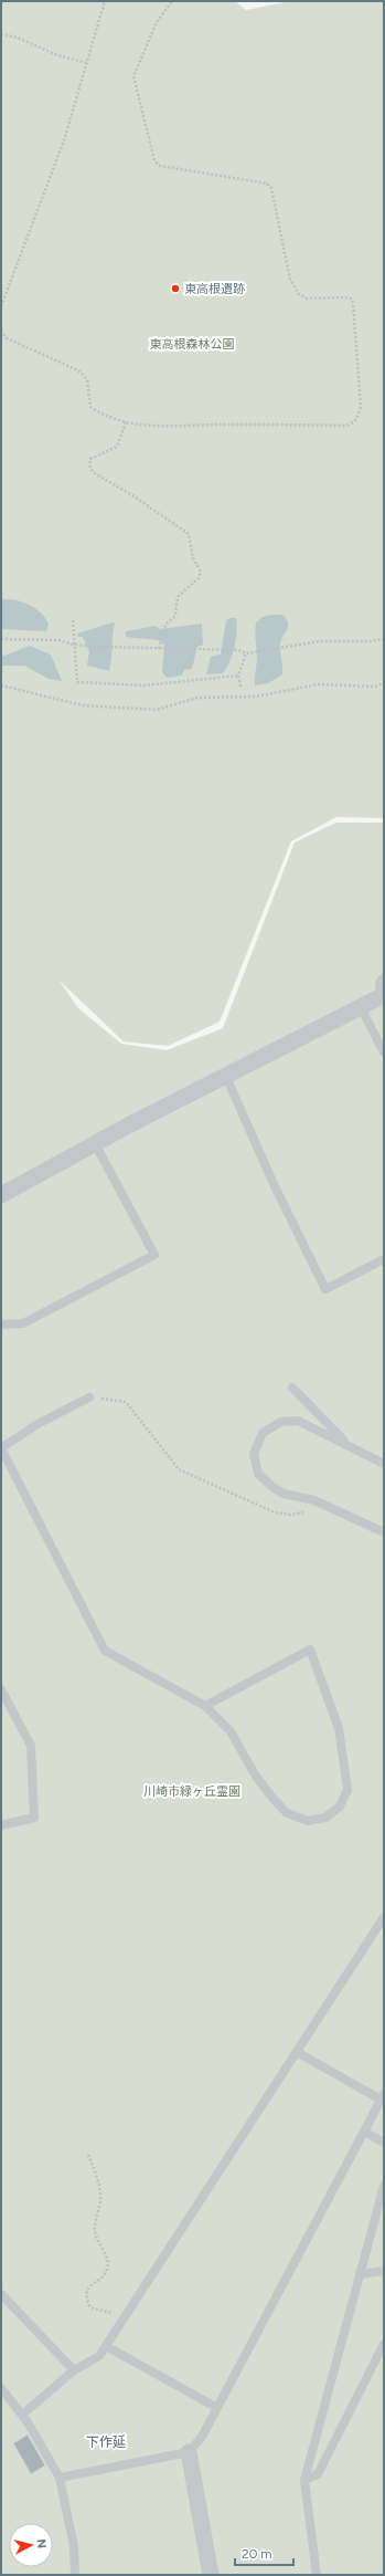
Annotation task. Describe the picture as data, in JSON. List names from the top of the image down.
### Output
{
  "districts": ["下作延"],
  "parks": ["東高根森林公園", "川崎市緑ヶ丘霊園"],
  "places": ["東高根遺跡"],
  "scale_bar": "20 m",
  "north": "right"
}
